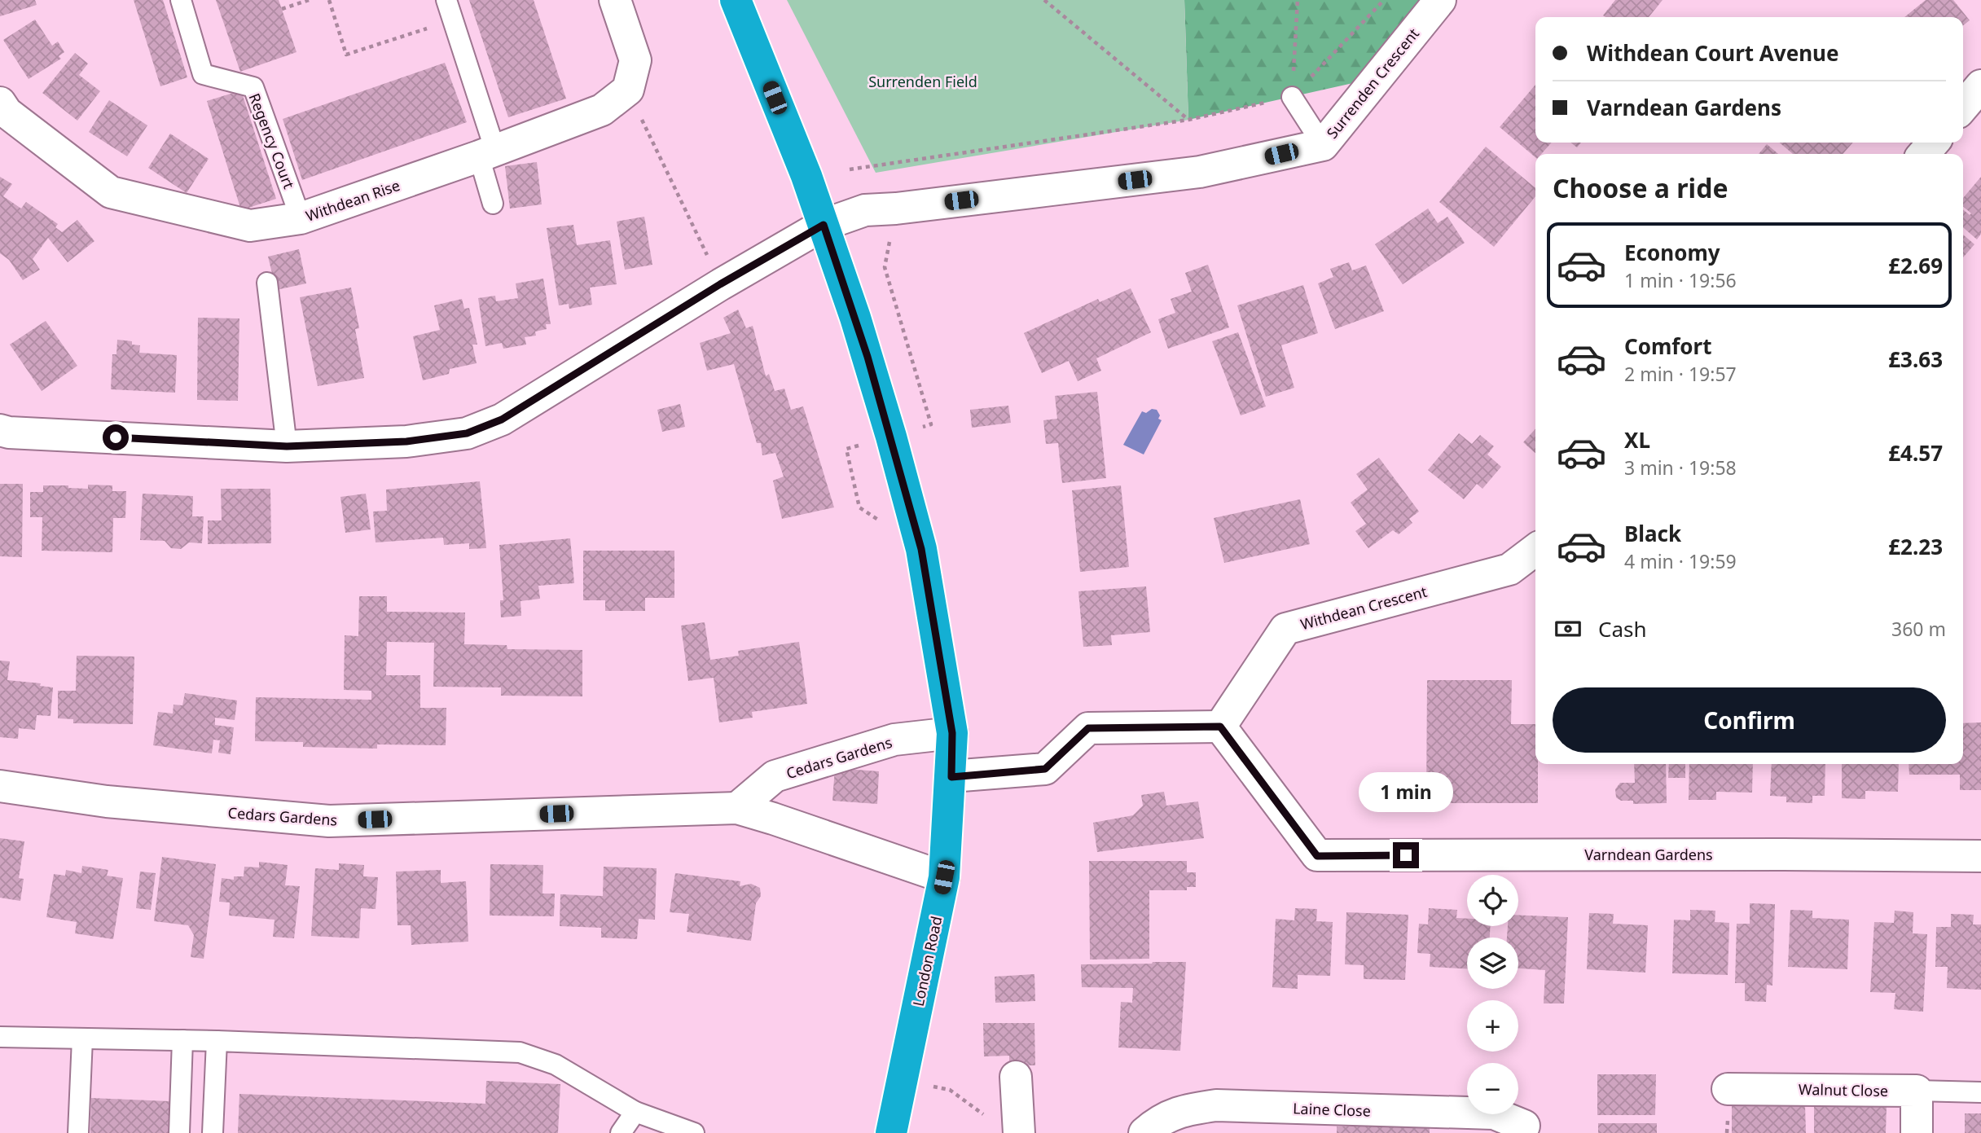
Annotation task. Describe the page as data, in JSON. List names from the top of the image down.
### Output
{
  "streets": {
    "highway": ["London Road"],
    "street": [
      "Surrenden Crescent",
      "Withdean Rise",
      "Withdean Crescent",
      "Cedars Gardens",
      "Varndean Gardens",
      "Walnut Close",
      "Laine Close"
    ],
    "lane": ["Regency Court"]
  },
  "crossings": [
    ["Surrenden Crescent", "London Road"],
    ["Regency Court", "Withdean Rise"],
    ["Withdean Crescent", "Varndean Gardens"],
    ["Cedars Gardens", "London Road"]
  ],
  "parks": ["Surrenden Field"],
  "page": {
    "banner": ["Withdean Court Avenue", "Varndean Gardens"],
    "heading": "Choose a ride",
    "list": [
      {
        "name": "Economy",
        "note": "1 min · 19:56",
        "value": "£2.69"
      },
      {
        "name": "Comfort",
        "note": "2 min · 19:57",
        "value": "£3.63"
      },
      {
        "name": "XL",
        "note": "3 min · 19:58",
        "value": "£4.57"
      },
      {
        "name": "Black",
        "note": "4 min · 19:59",
        "value": "£2.23"
      }
    ],
    "pay": ["Cash", "360 m"],
    "buttons": "Confirm",
    "bubble": "1 min",
    "map_buttons": ["+", "−"]
  }
}
